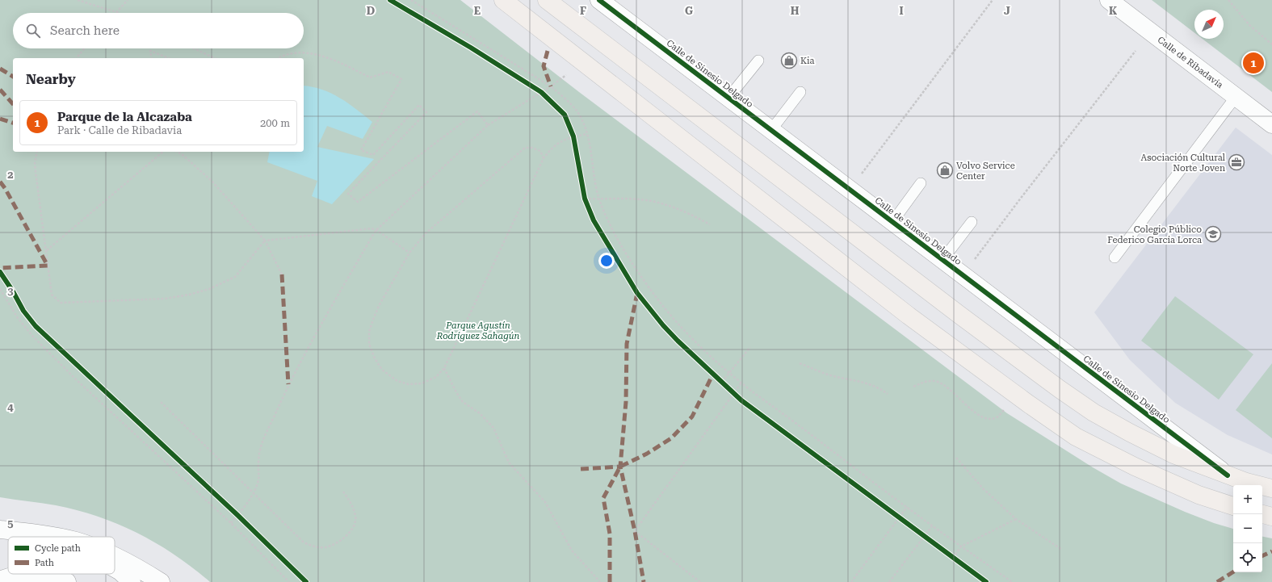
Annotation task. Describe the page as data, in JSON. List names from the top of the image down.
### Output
{
  "streets": {
    "main road": ["Calle de Sinesio Delgado"],
    "street": ["Calle de Ribadavia"]
  },
  "parks": ["Parque Agustín Rodríguez Sahagún"],
  "places": {
    "shop": ["Kia", "Volvo Service Center"],
    "office": ["Asociación Cultural Norte Joven"],
    "school or university": ["Colegio Público Federico García Lorca"]
  },
  "legend": ["Cycle path", "Path"],
  "north": "top right",
  "page": {
    "search": "Search here",
    "pins": "1",
    "heading": "Nearby",
    "list": [
      {
        "mark": "1",
        "name": "Parque de la Alcazaba",
        "note": "Park · Calle de Ribadavia",
        "value": "200 m"
      }
    ],
    "map_buttons": ["+", "−"]
  },
  "grid": {
    "columns": [
      "D",
      "E",
      "F",
      "G",
      "H",
      "I",
      "J",
      "K"
    ],
    "rows": [
      "2",
      "3",
      "4",
      "5"
    ]
  }
}
